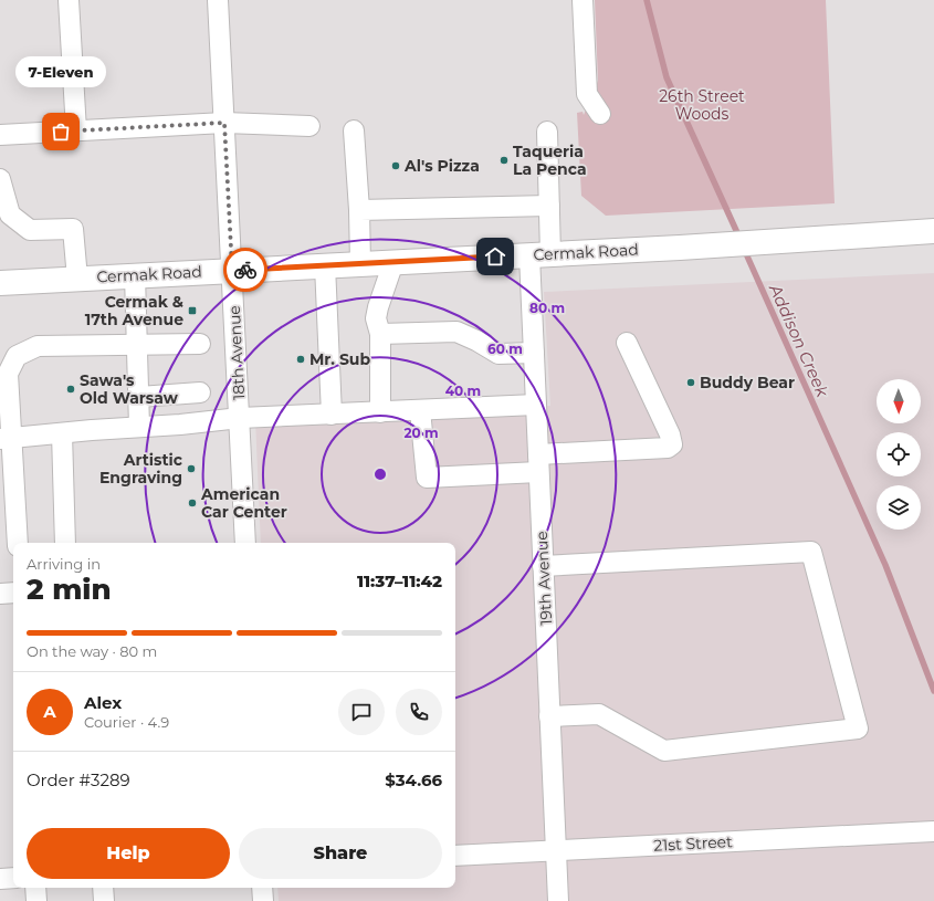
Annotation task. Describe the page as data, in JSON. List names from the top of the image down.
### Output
{
  "streets": {
    "main road": ["Cermak Road"],
    "street": ["18th Avenue", "19th Avenue", "21st Street"]
  },
  "crossings": [
    ["Cermak Road", "18th Avenue"],
    ["Cermak Road", "19th Avenue"],
    ["19th Avenue", "21st Street"]
  ],
  "water": ["Addison Creek"],
  "parks": ["26th Street Woods"],
  "places": {
    "other": [
      "7-Eleven",
      "Taqueria La Penca",
      "Al's Pizza",
      "Mr. Sub",
      "Buddy Bear",
      "Sawa's Old Warsaw",
      "Artistic Engraving",
      "American Car Center"
    ],
    "transit": ["Cermak & 17th Avenue"]
  },
  "north": "bottom",
  "page": {
    "bubble": "7-Eleven",
    "heading": ["2 min", "Arriving in", "11:37–11:42"],
    "panel": [
      "Alex",
      "Courier · 4.9",
      "Order #3289",
      "$34.66"
    ],
    "bar": "On the way · 80 m",
    "round": "A",
    "buttons": ["Help", "Share"]
  },
  "rings": [
    "80 m",
    "60 m",
    "40 m",
    "20 m"
  ]
}
